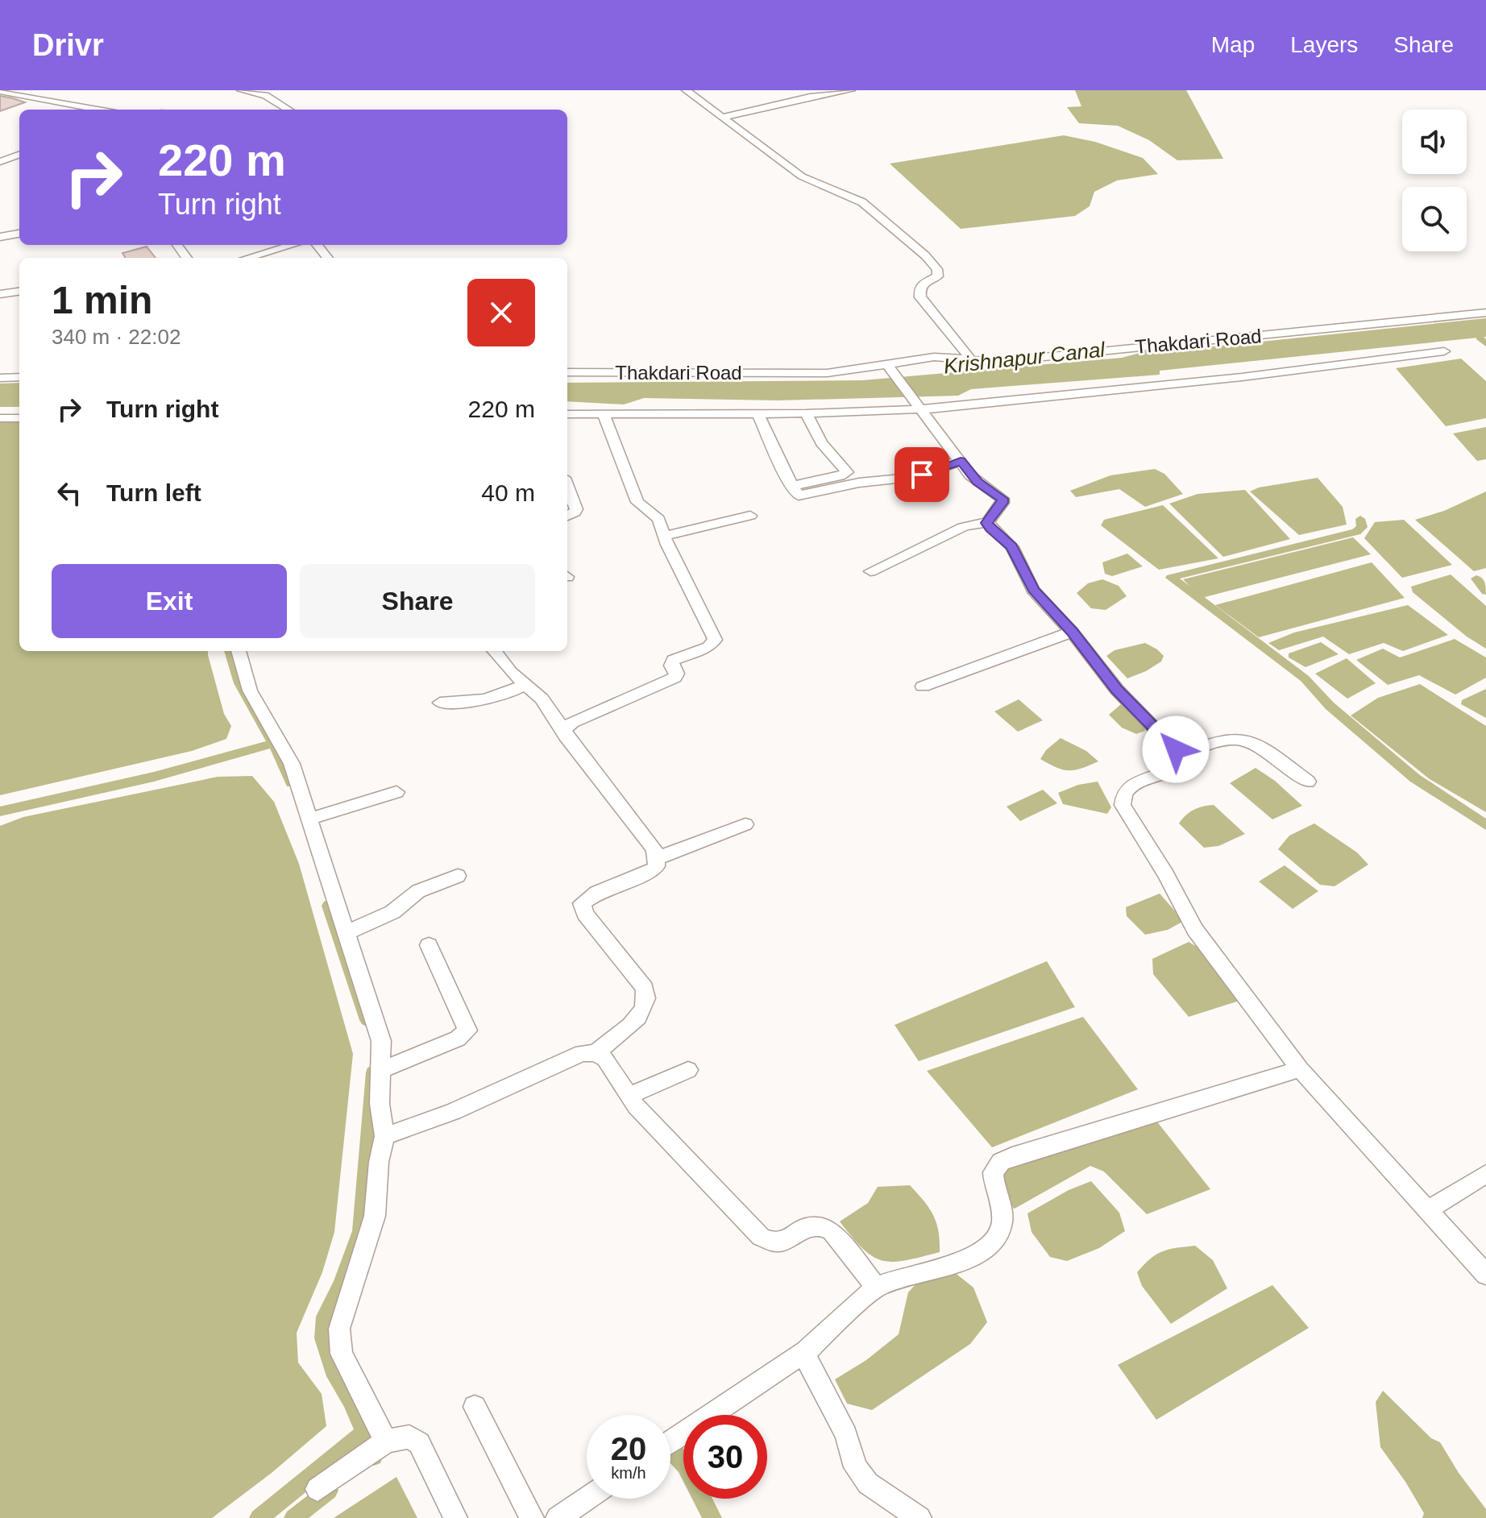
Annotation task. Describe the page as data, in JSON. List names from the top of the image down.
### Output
{
  "streets": {
    "street": ["Thakdari Road"]
  },
  "water": ["Krishnapur Canal"],
  "page": {
    "header": "Drivr",
    "nav": ["Map", "Layers", "Share"],
    "turn": ["220 m", "Turn right"],
    "heading": ["1 min", "340 m · 22:02"],
    "list": [
      {
        "name": "Turn right",
        "value": "220 m"
      },
      {
        "name": "Turn left",
        "value": "40 m"
      }
    ],
    "buttons": ["Exit", "Share"],
    "speed": "20 km/h",
    "limit": "30"
  }
}
